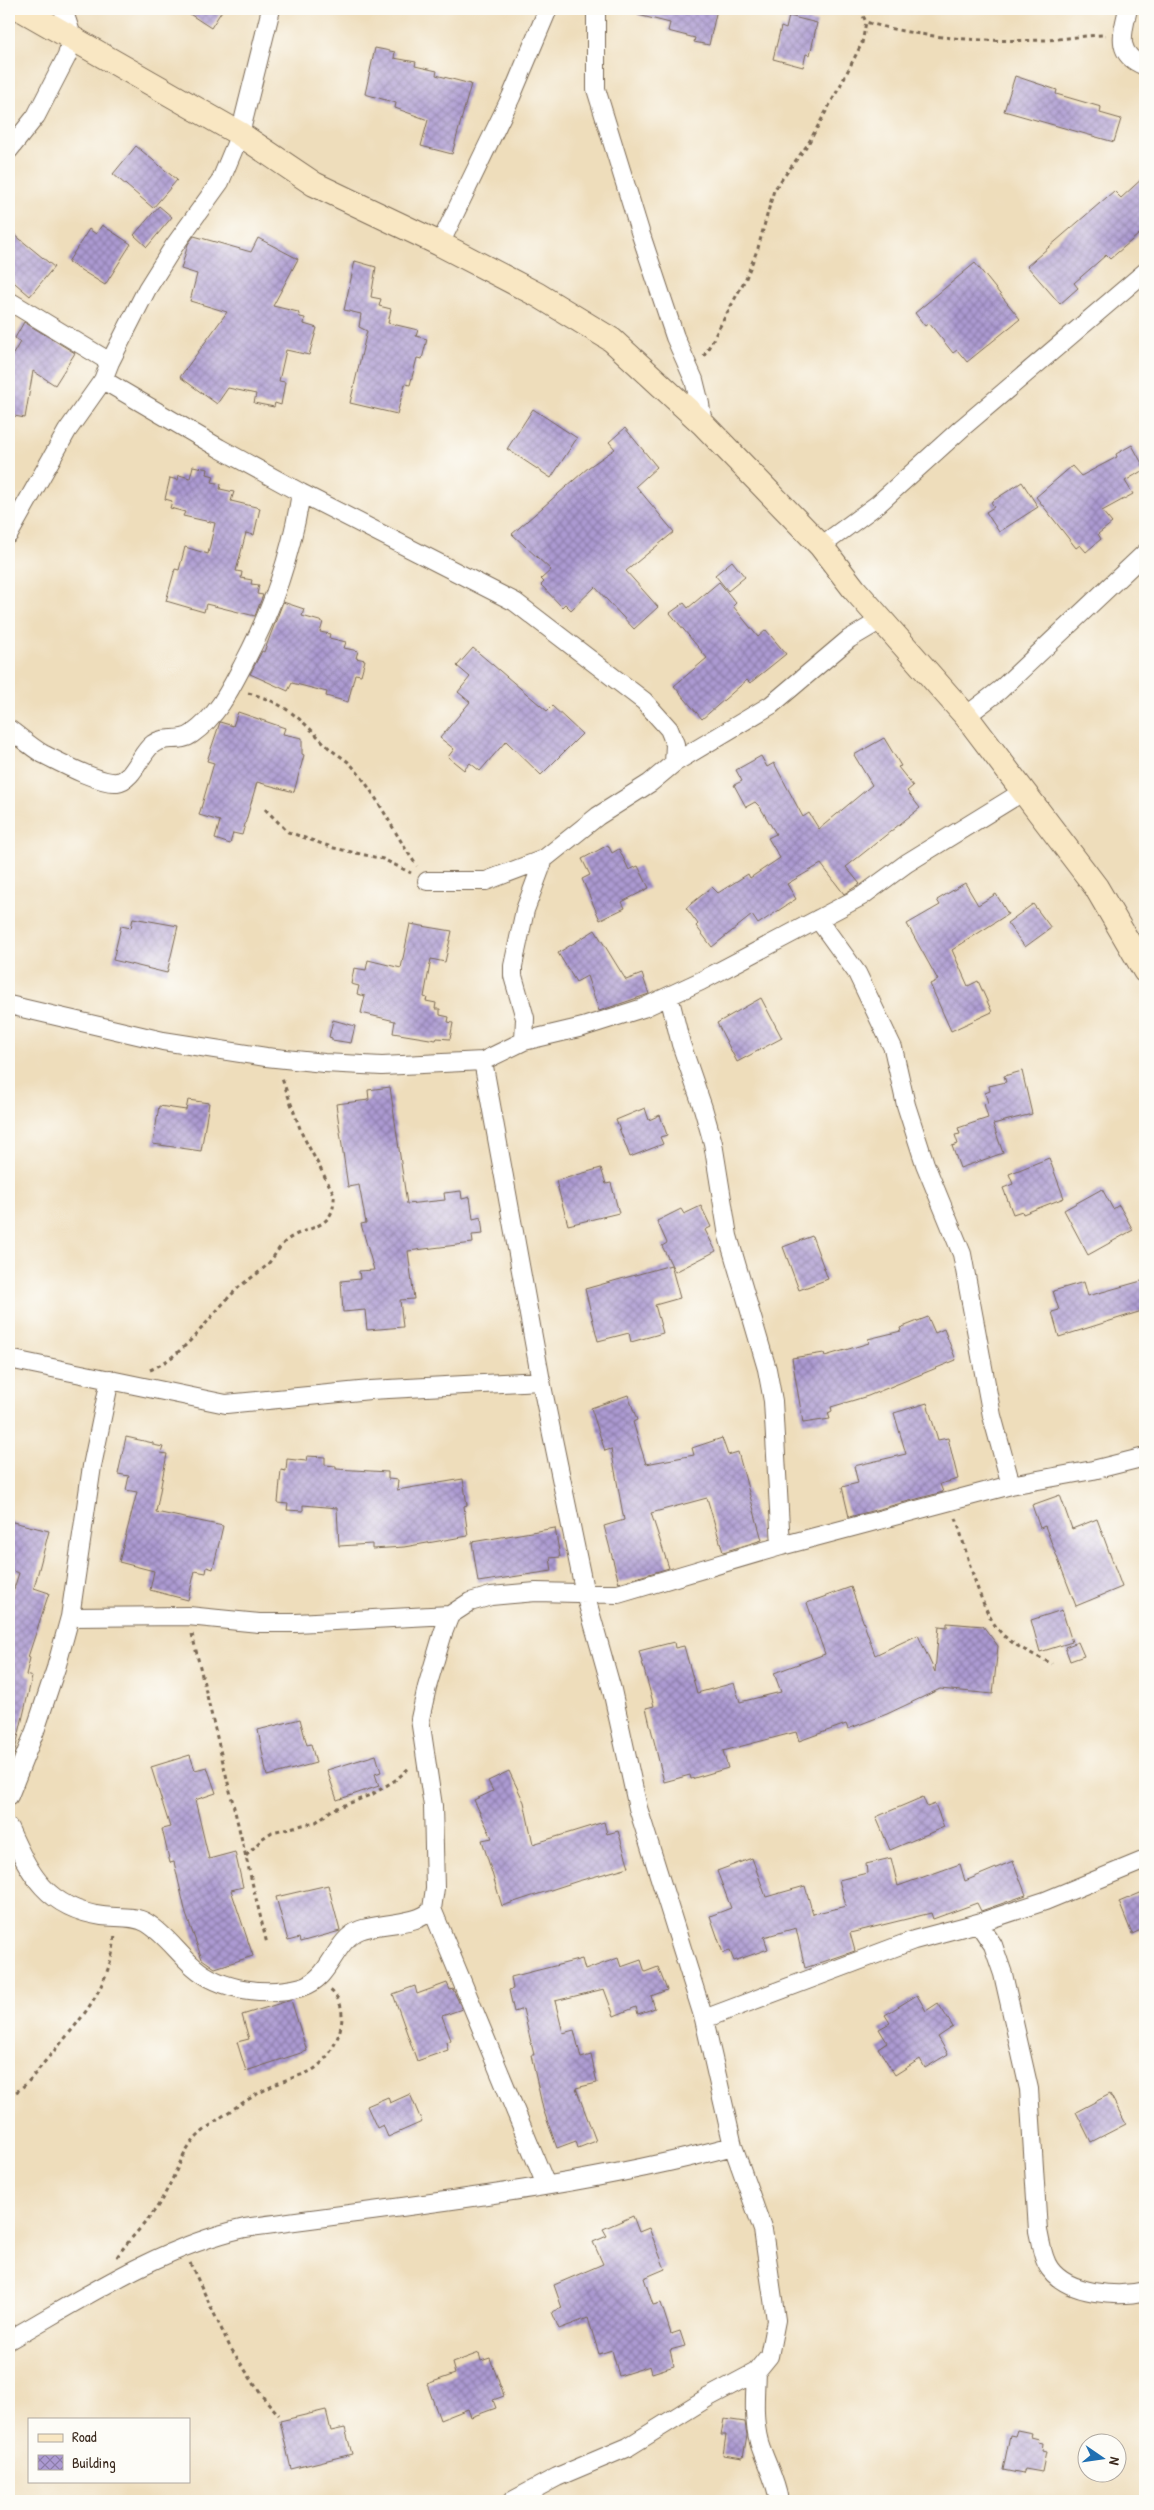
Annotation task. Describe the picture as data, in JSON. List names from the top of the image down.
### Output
{
  "legend": ["Road", "Building"],
  "north": "right"
}
